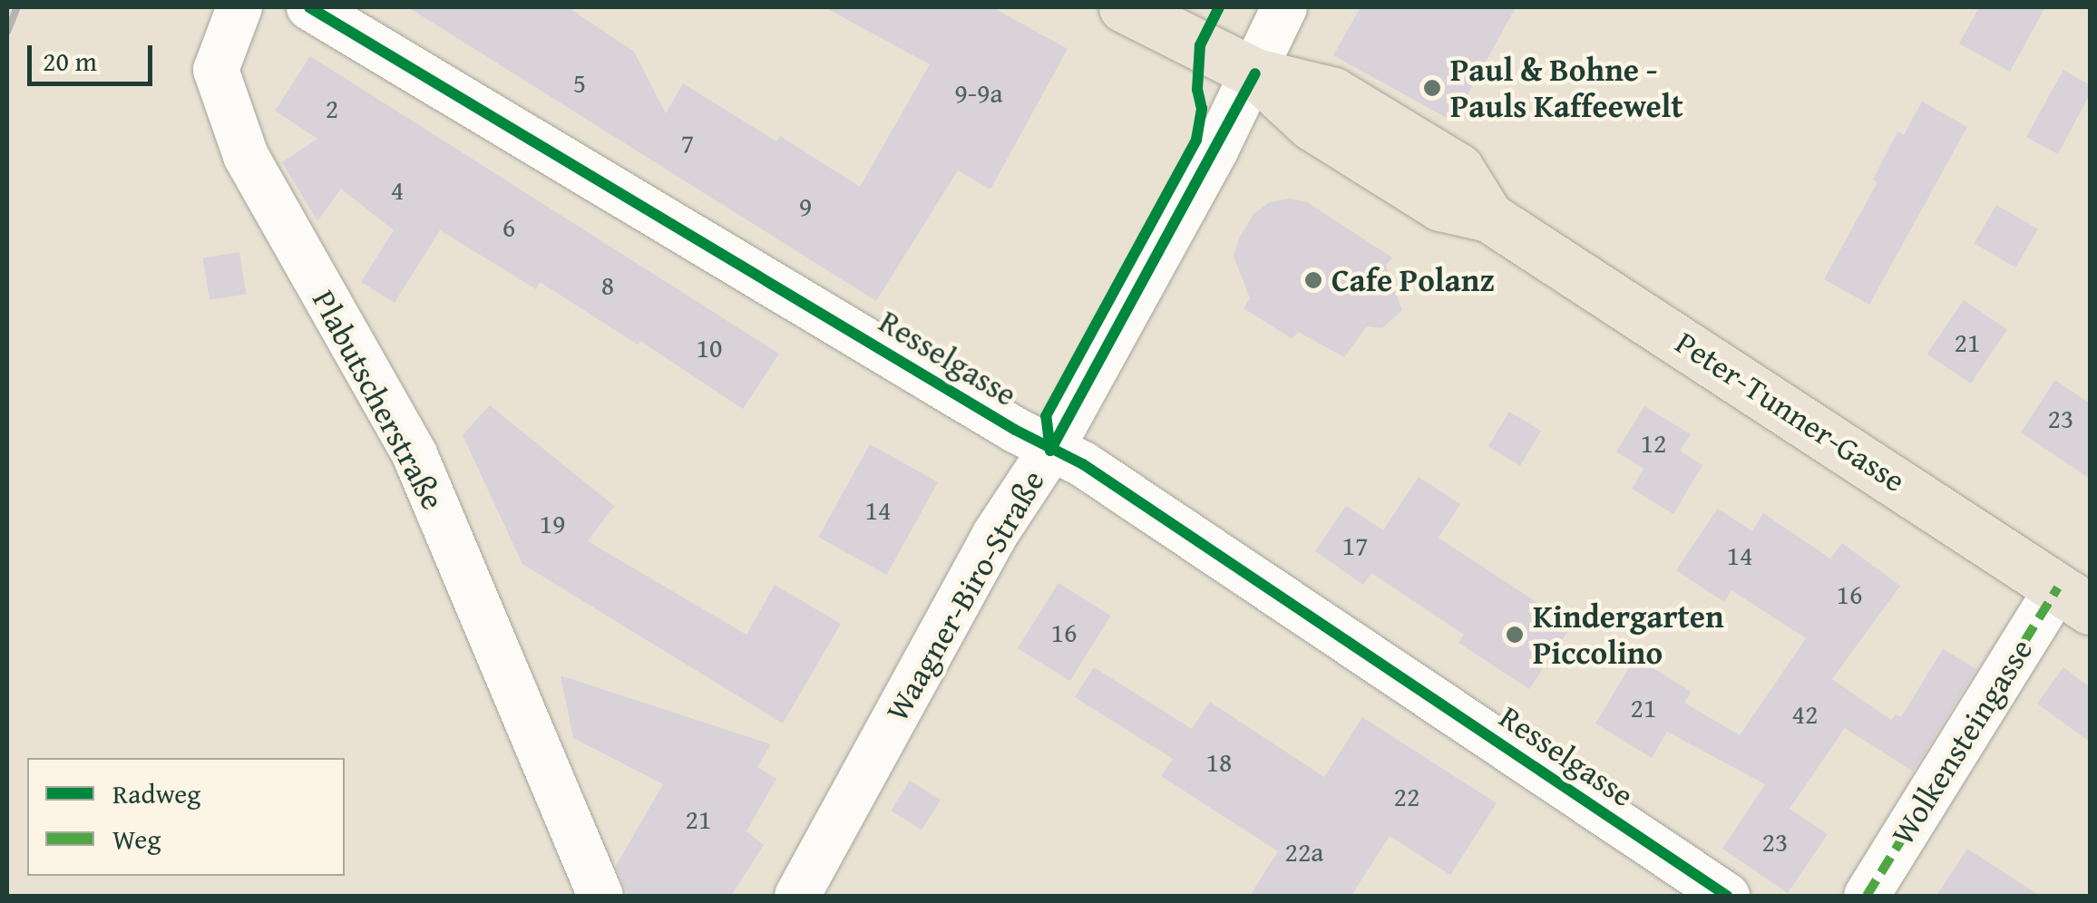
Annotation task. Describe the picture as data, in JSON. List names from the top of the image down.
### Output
{
  "streets": {
    "main road": ["Peter-Tunner-Gasse"],
    "street": [
      "Resselgasse",
      "Plabutscherstraße",
      "Waagner-Biro-Straße",
      "Wolkensteingasse"
    ]
  },
  "crossings": [
    ["Resselgasse", "Waagner-Biro-Straße"],
    ["Peter-Tunner-Gasse", "Waagner-Biro-Straße"],
    ["Peter-Tunner-Gasse", "Wolkensteingasse"]
  ],
  "places": ["Paul & Bohne - Pauls Kaffeewelt", "Cafe Polanz", "Kindergarten Piccolino"],
  "house_numbers": [
    "5",
    "9-9a",
    "2",
    "7",
    "4",
    "9",
    "6",
    "8",
    "21",
    "10",
    "23",
    "12",
    "14",
    "19",
    "17",
    "14",
    "16",
    "16",
    "21",
    "42",
    "18",
    "22",
    "21",
    "23",
    "22a"
  ],
  "legend": ["Radweg", "Weg"],
  "scale_bar": "20 m"
}
